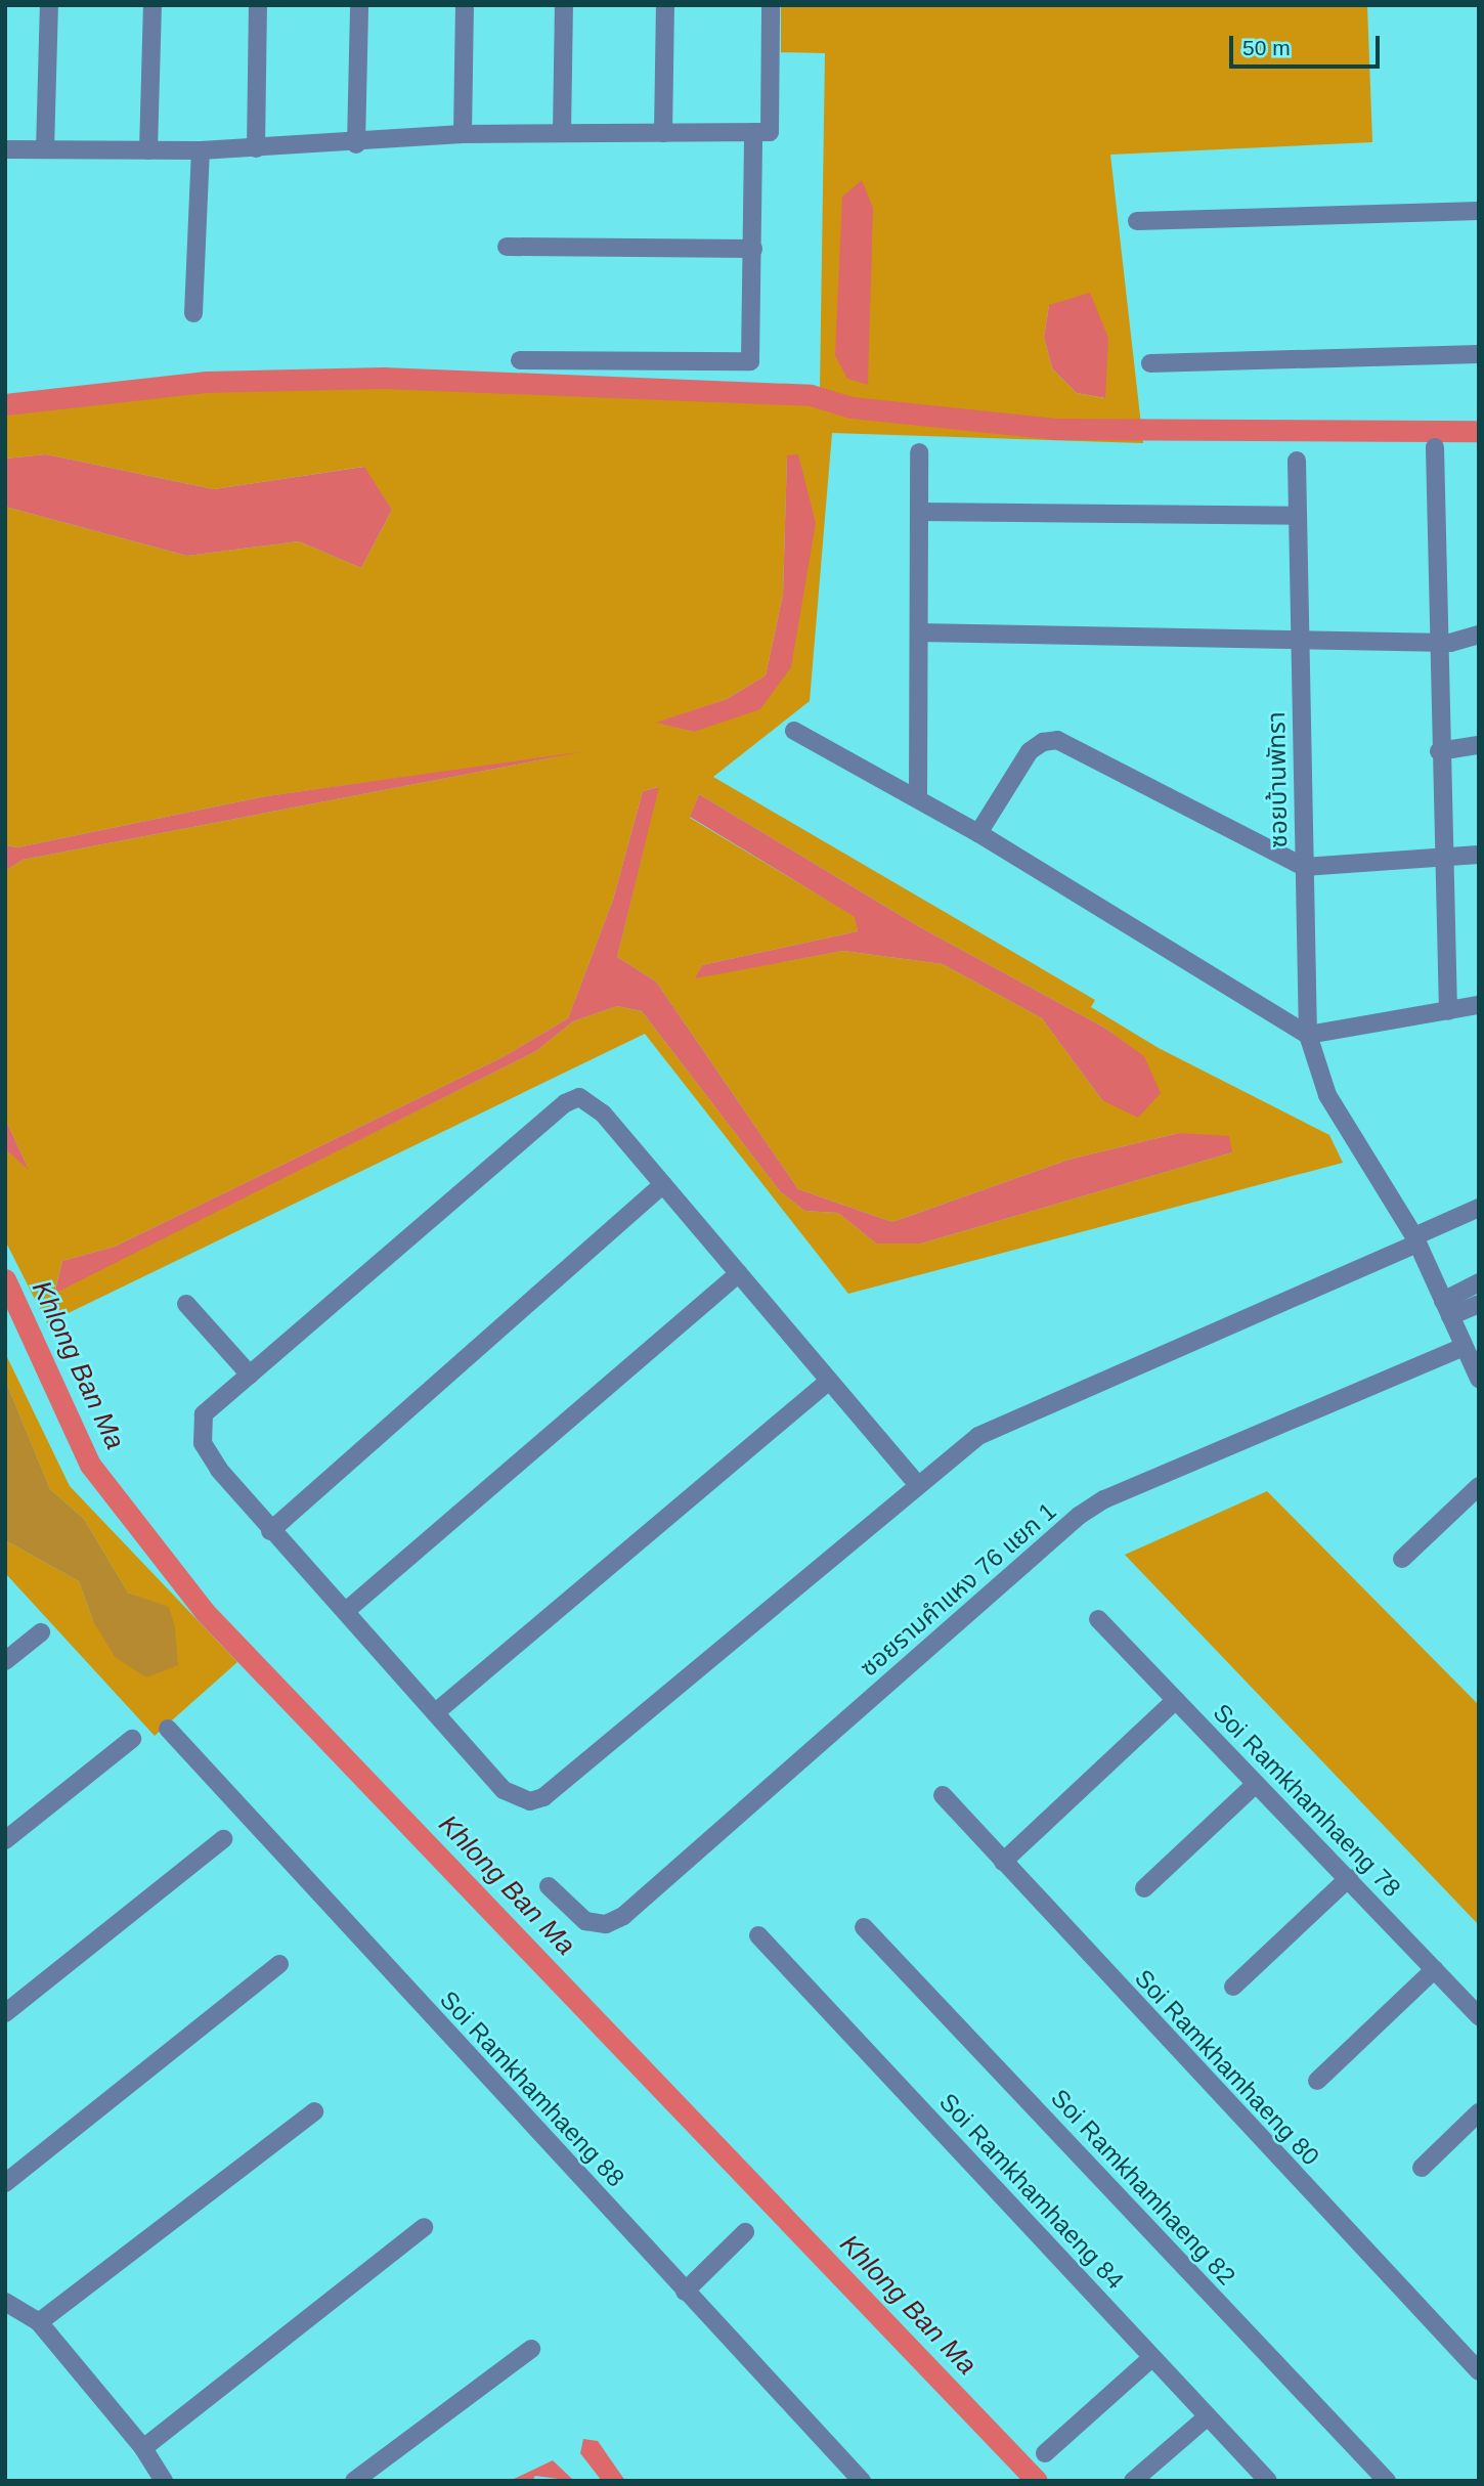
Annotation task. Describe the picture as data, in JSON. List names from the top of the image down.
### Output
{
  "streets": {
    "street": [
      "ซอยบ้านพัทรา",
      "ซอยรามคำแหง 76 แยก 1",
      "Soi Ramkhamhaeng 78",
      "Soi Ramkhamhaeng 80",
      "Soi Ramkhamhaeng 88",
      "Soi Ramkhamhaeng 82",
      "Soi Ramkhamhaeng 84"
    ]
  },
  "crossings": [
    ["ซอยบ้านพัทรา", "ซอยรามคำแหง 76 แยก 1"]
  ],
  "water": ["Khlong Ban Ma"],
  "scale_bar": "50 m"
}
